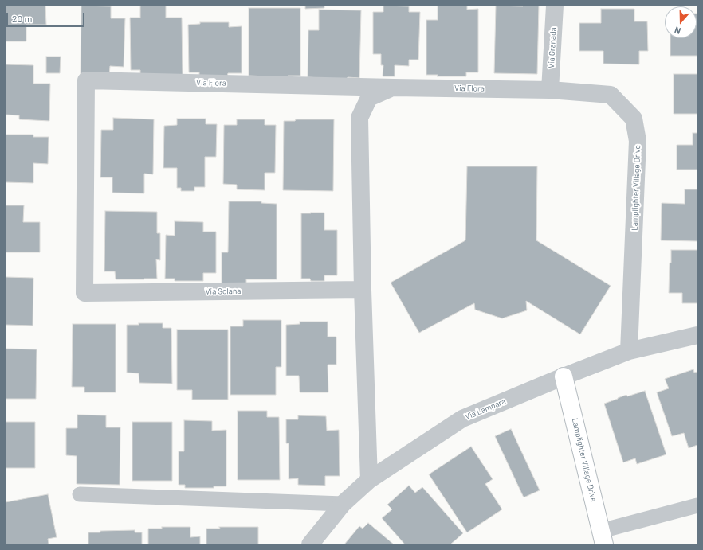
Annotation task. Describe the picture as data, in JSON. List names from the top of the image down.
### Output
{
  "streets": {
    "street": [
      "Via Granada",
      "Via Flora",
      "Lamplighter Village Drive",
      "Via Solana",
      "Via Lampara"
    ]
  },
  "crossings": [
    ["Via Granada", "Via Flora"],
    ["Via Granada", "Lamplighter Village Drive"],
    ["Via Flora", "Lamplighter Village Drive"],
    ["Via Flora", "Via Solana"],
    ["Lamplighter Village Drive", "Via Lampara"]
  ],
  "scale_bar": "20 m",
  "north": "bottom"
}
